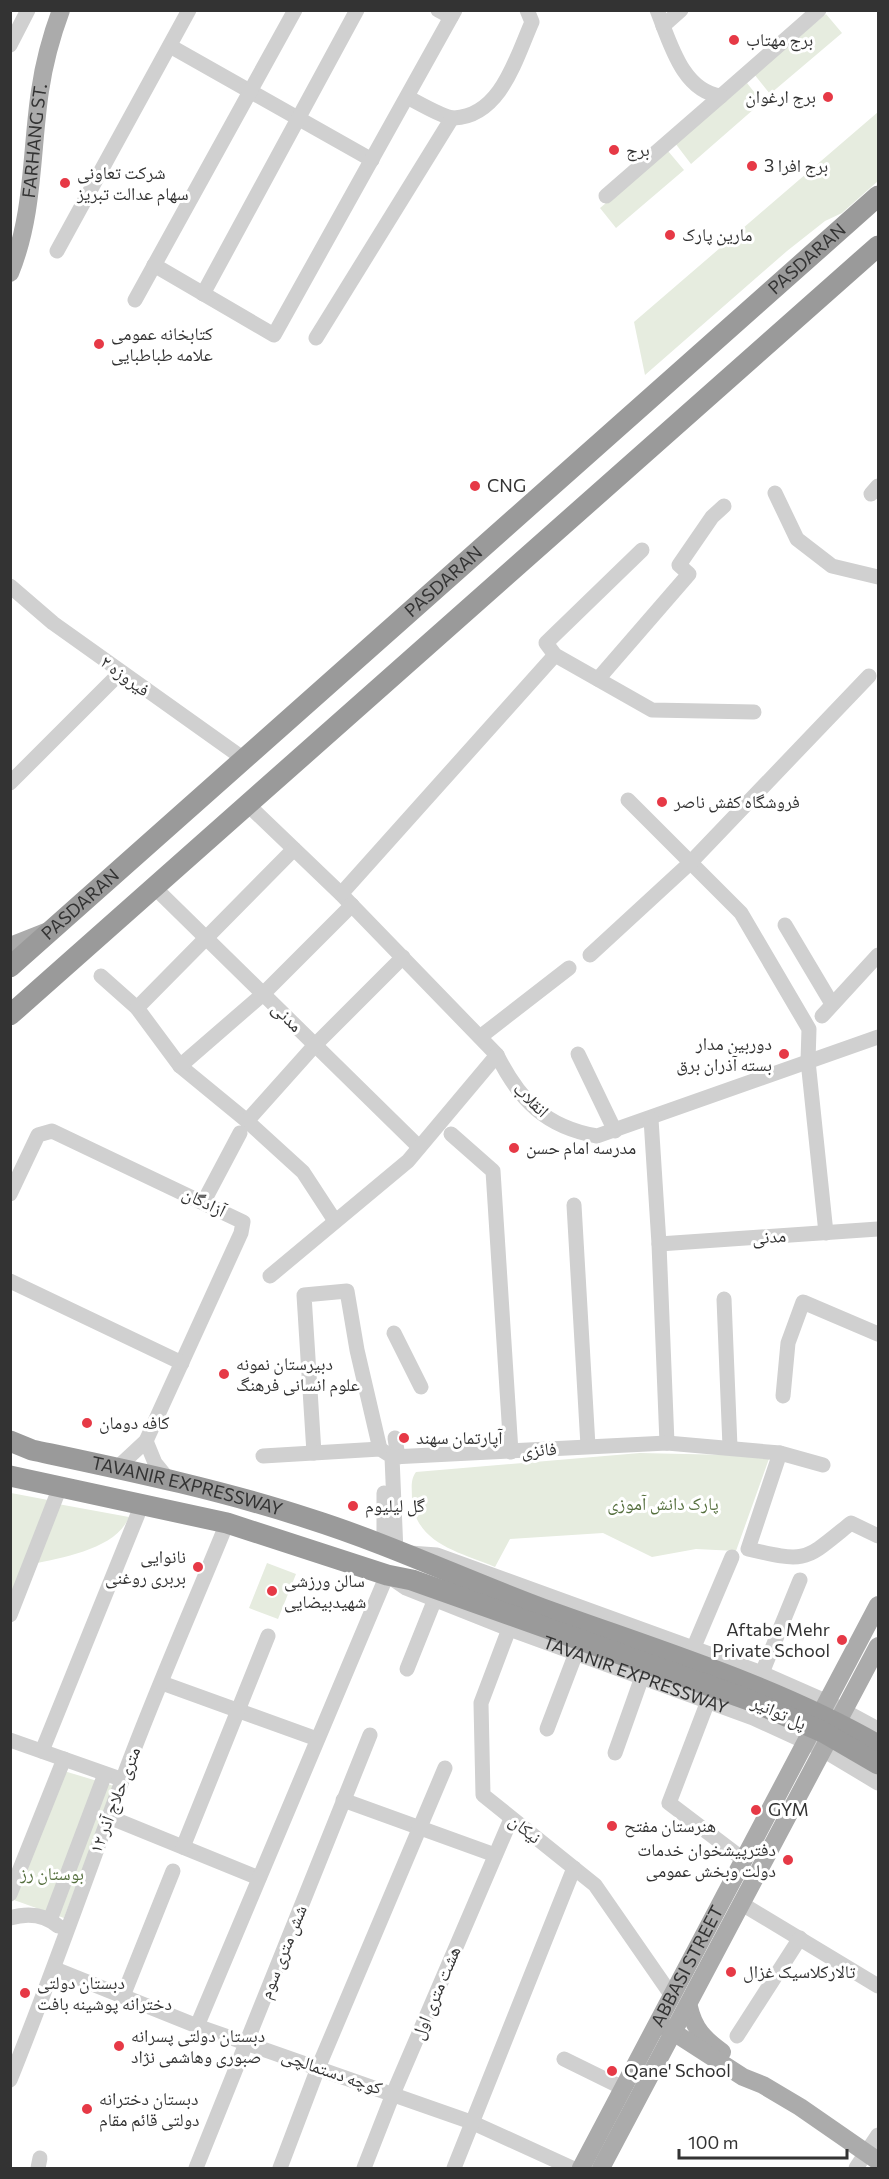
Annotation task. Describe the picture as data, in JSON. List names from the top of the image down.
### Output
{
  "streets": {
    "highway": ["PASDARAN", "TAVANIR EXPRESSWAY", "پل توانیر"],
    "main road": ["FARHANG ST.", "ABBASI STREET"],
    "street": [
      "فیروزه ٢",
      "مدنی",
      "انقلاب",
      "آزادگان",
      "فائزی",
      "۱۲ متری حلاج آذر",
      "نیکان",
      "شش متری سوم",
      "هشت متری اول",
      "کوچه دستمالچی"
    ]
  },
  "crossings": [
    ["PASDARAN", "فیروزه ٢"],
    ["PASDARAN", "مدنی"],
    ["PASDARAN", "انقلاب"],
    ["آزادگان", "TAVANIR EXPRESSWAY"],
    ["TAVANIR EXPRESSWAY", "پل توانیر"],
    ["TAVANIR EXPRESSWAY", "۱۲ متری حلاج آذر"],
    ["TAVANIR EXPRESSWAY", "نیکان"],
    ["TAVANIR EXPRESSWAY", "ABBASI STREET"],
    ["۱۲ متری حلاج آذر", "کوچه دستمالچی"],
    ["نیکان", "ABBASI STREET"],
    ["نیکان", "هشت متری اول"],
    ["شش متری سوم", "کوچه دستمالچی"],
    ["هشت متری اول", "کوچه دستمالچی"]
  ],
  "parks": ["پارک دانش آموزی", "بوستان رز"],
  "places": [
    "برج مهتاب",
    "برج ارغوان",
    "برج",
    "برج افرا 3",
    "شرکت تعاونی سهام عدالت تبریز",
    "مارین پارک",
    "کتابخانه عمومی علامه طباطبایی",
    "CNG",
    "فروشگاه کفش ناصر",
    "دوربین مدار بسته آذران برق",
    "مدرسه امام حسن",
    "دبیرستان نمونه علوم انسانی فرهنگ",
    "کافه دومان",
    "آپارتمان سهند",
    "گل لیلیوم",
    "نانوایی بربری روغنی",
    "سالن ورزشی شهیدبیضایی",
    "Aftabe Mehr Private School",
    "GYM",
    "هنرستان مفتح",
    "دفترپیشخوان خدمات دولت وبخش عمومی",
    "تالارکلاسیک غزال",
    "دبستان دولتی دخترانه پوشینه بافت",
    "دبستان دولتی پسرانه صبوری وهاشمی نژاد",
    "Qane' School",
    "دبستان دخترانه دولتی قائم مقام"
  ],
  "scale_bar": "100 m"
}
